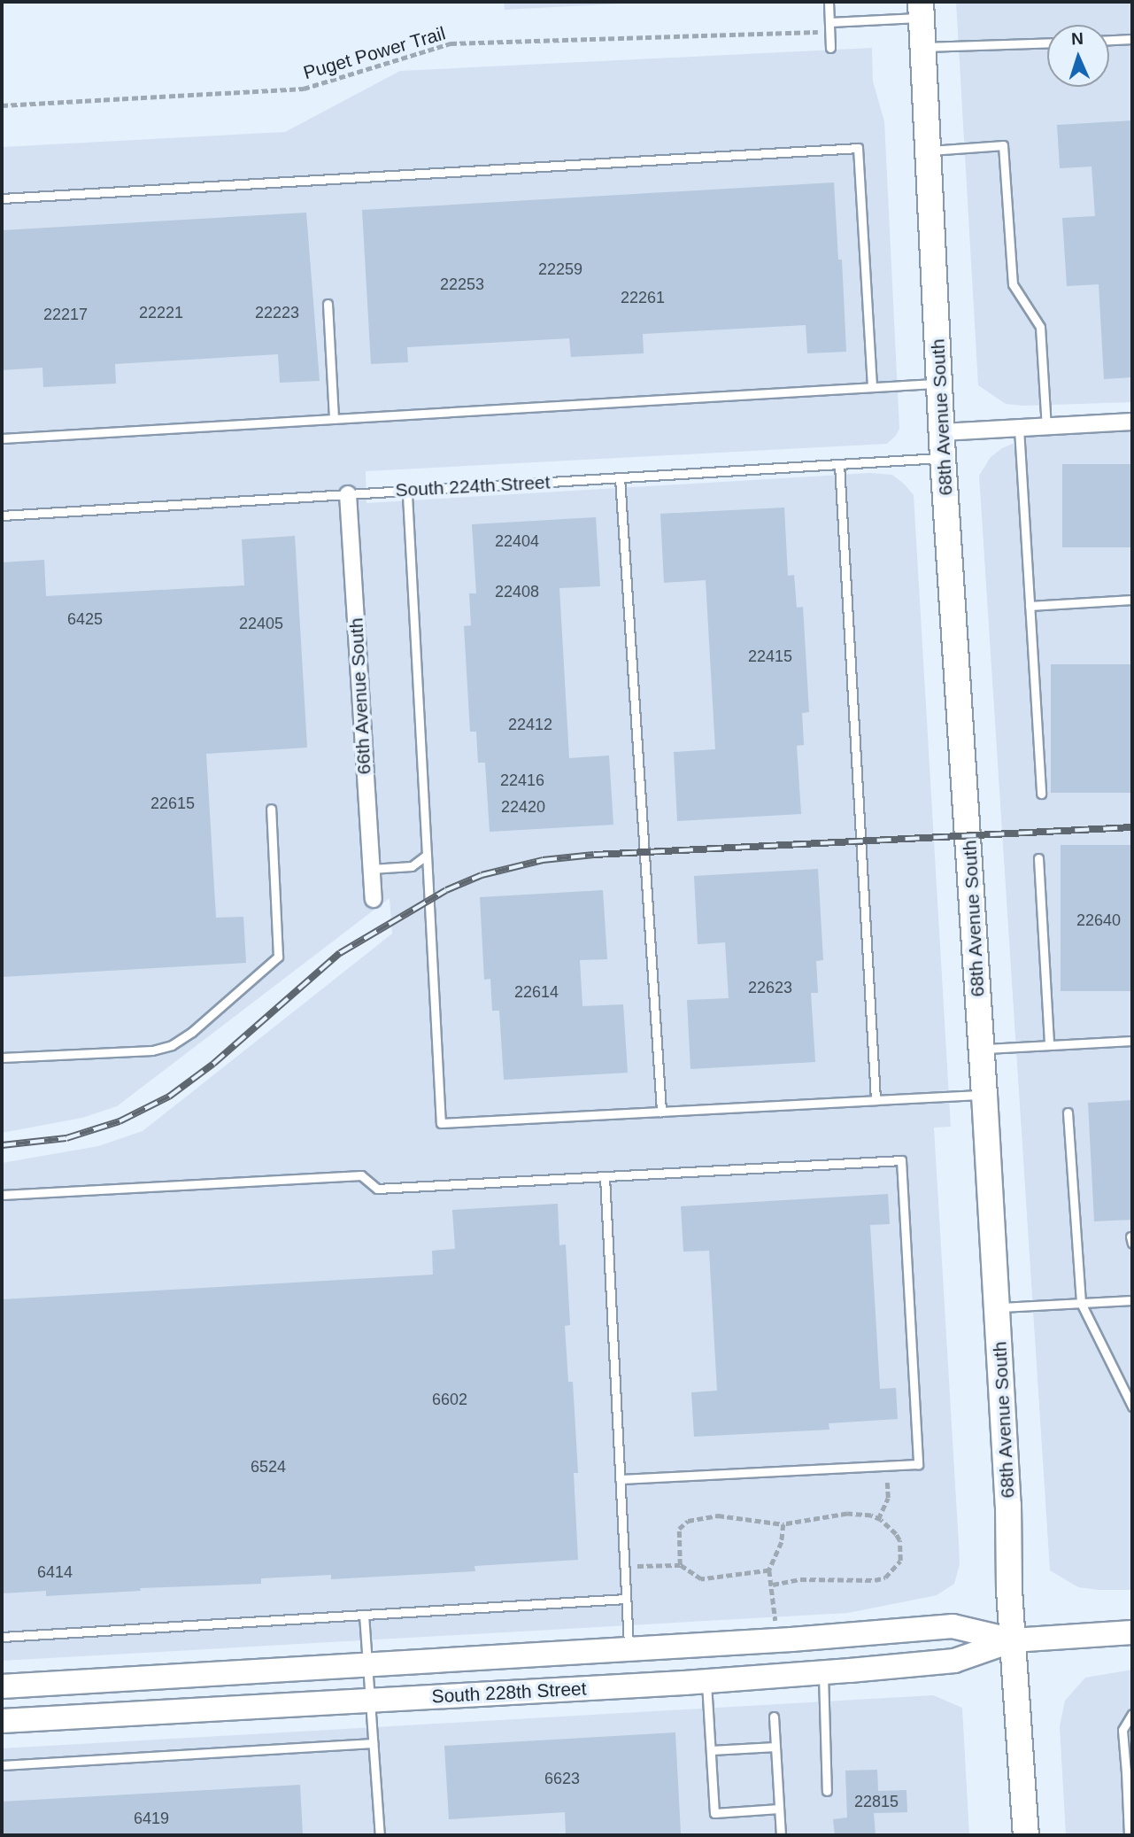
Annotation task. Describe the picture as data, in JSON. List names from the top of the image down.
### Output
{
  "streets": {
    "main road": ["68th Avenue South", "South 228th Street"],
    "street": ["66th Avenue South"],
    "lane": ["South 224th Street"],
    "path": ["Puget Power Trail"]
  },
  "crossings": [
    ["68th Avenue South", "South 224th Street"],
    ["68th Avenue South", "South 228th Street"],
    ["South 224th Street", "66th Avenue South"]
  ],
  "house_numbers": [
    "22259",
    "22253",
    "22261",
    "22221",
    "22223",
    "22217",
    "22404",
    "22408",
    "6425",
    "22405",
    "22415",
    "22412",
    "22416",
    "22615",
    "22420",
    "22640",
    "22623",
    "22614",
    "6602",
    "6524",
    "6414",
    "6623",
    "22815",
    "6419"
  ],
  "north": "top"
}
